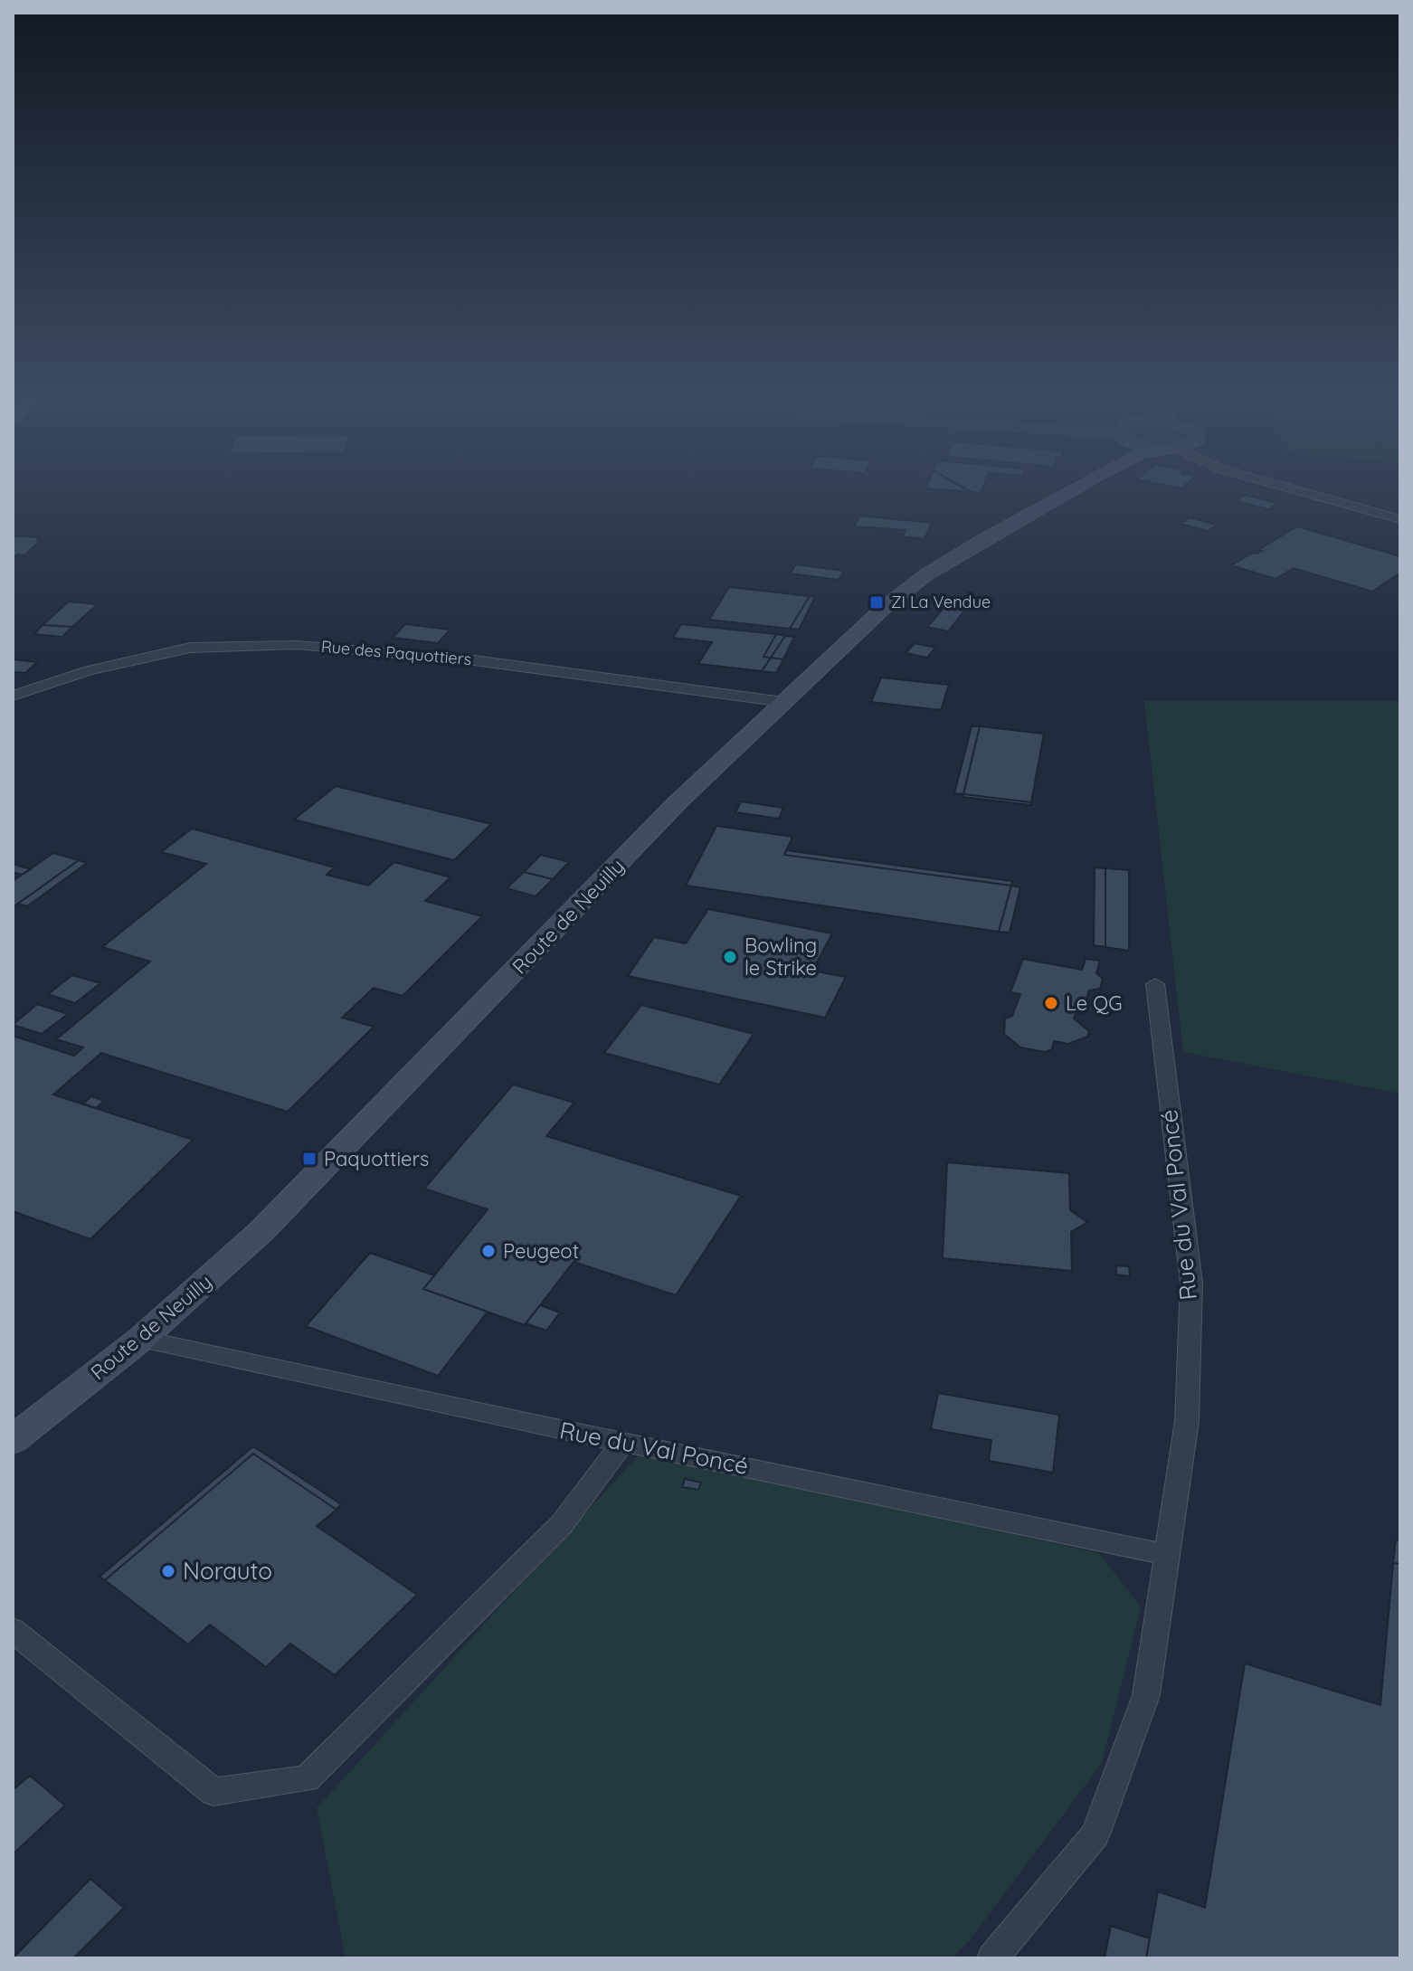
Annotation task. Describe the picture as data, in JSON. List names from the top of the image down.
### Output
{
  "streets": {
    "main road": ["Route de Neuilly"],
    "street": ["Rue des Paquottiers", "Rue du Val Poncé"]
  },
  "crossings": [
    ["Rue des Paquottiers", "Route de Neuilly"],
    ["Route de Neuilly", "Rue du Val Poncé"]
  ],
  "places": {
    "transit": ["ZI La Vendue", "Paquottiers"],
    "other": [
      "Bowling le Strike",
      "Le QG",
      "Peugeot",
      "Norauto"
    ]
  }
}
